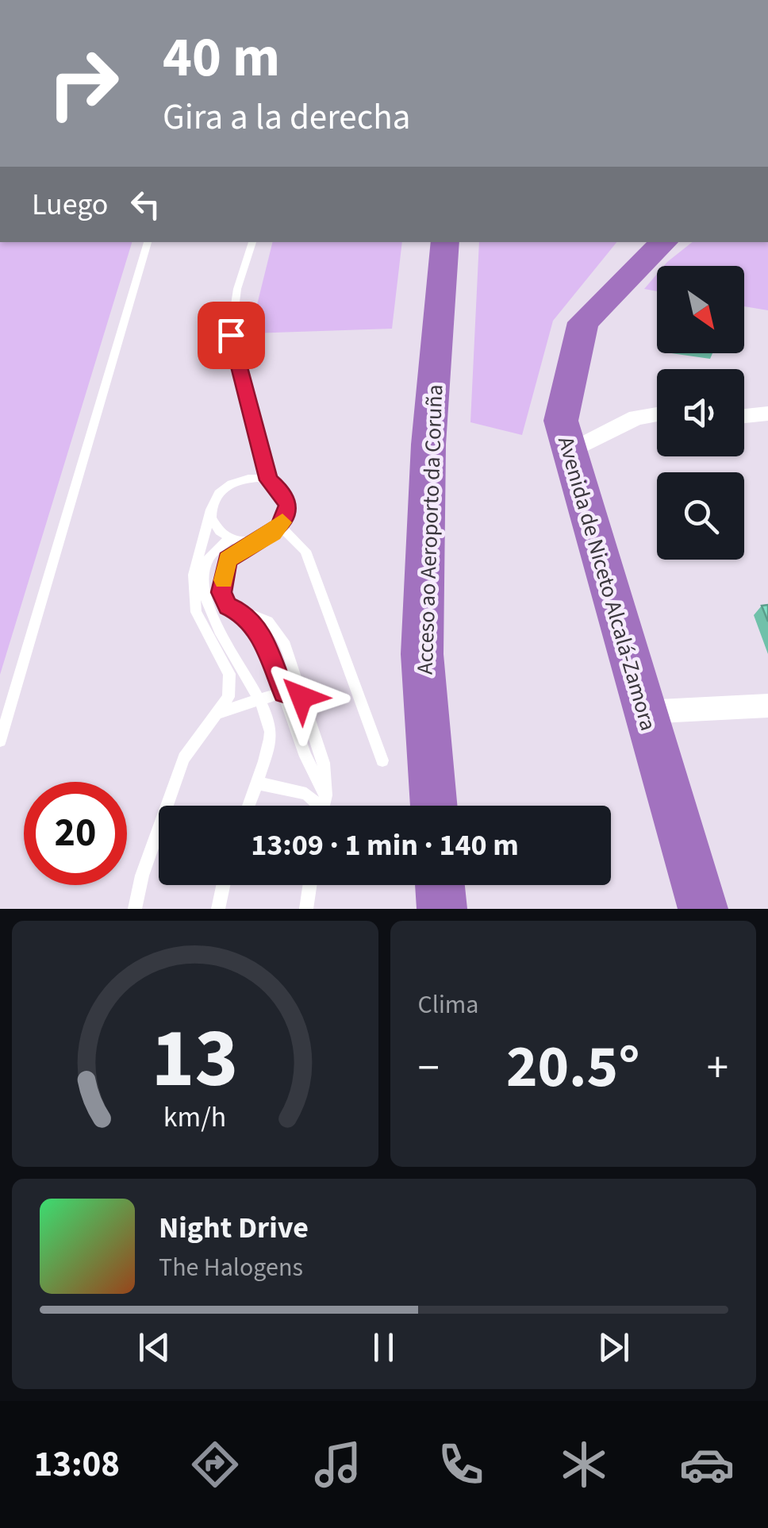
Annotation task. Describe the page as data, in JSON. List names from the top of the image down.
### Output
{
  "streets": {
    "highway": ["Acceso ao Aeroporto da Coruña", "Avenida de Niceto Alcalá-Zamora"]
  },
  "north": "bottom right",
  "page": {
    "turn": ["40 m", "Gira a la derecha"],
    "then": "Luego",
    "limit": "20",
    "trip": "13:09 · 1 min · 140 m",
    "tile": "Clima",
    "heat": ["−", "20.5°", "+"],
    "song": ["Night Drive", "The Halogens"],
    "tabs": "13:08",
    "gauge": ["13", "km/h"]
  }
}
